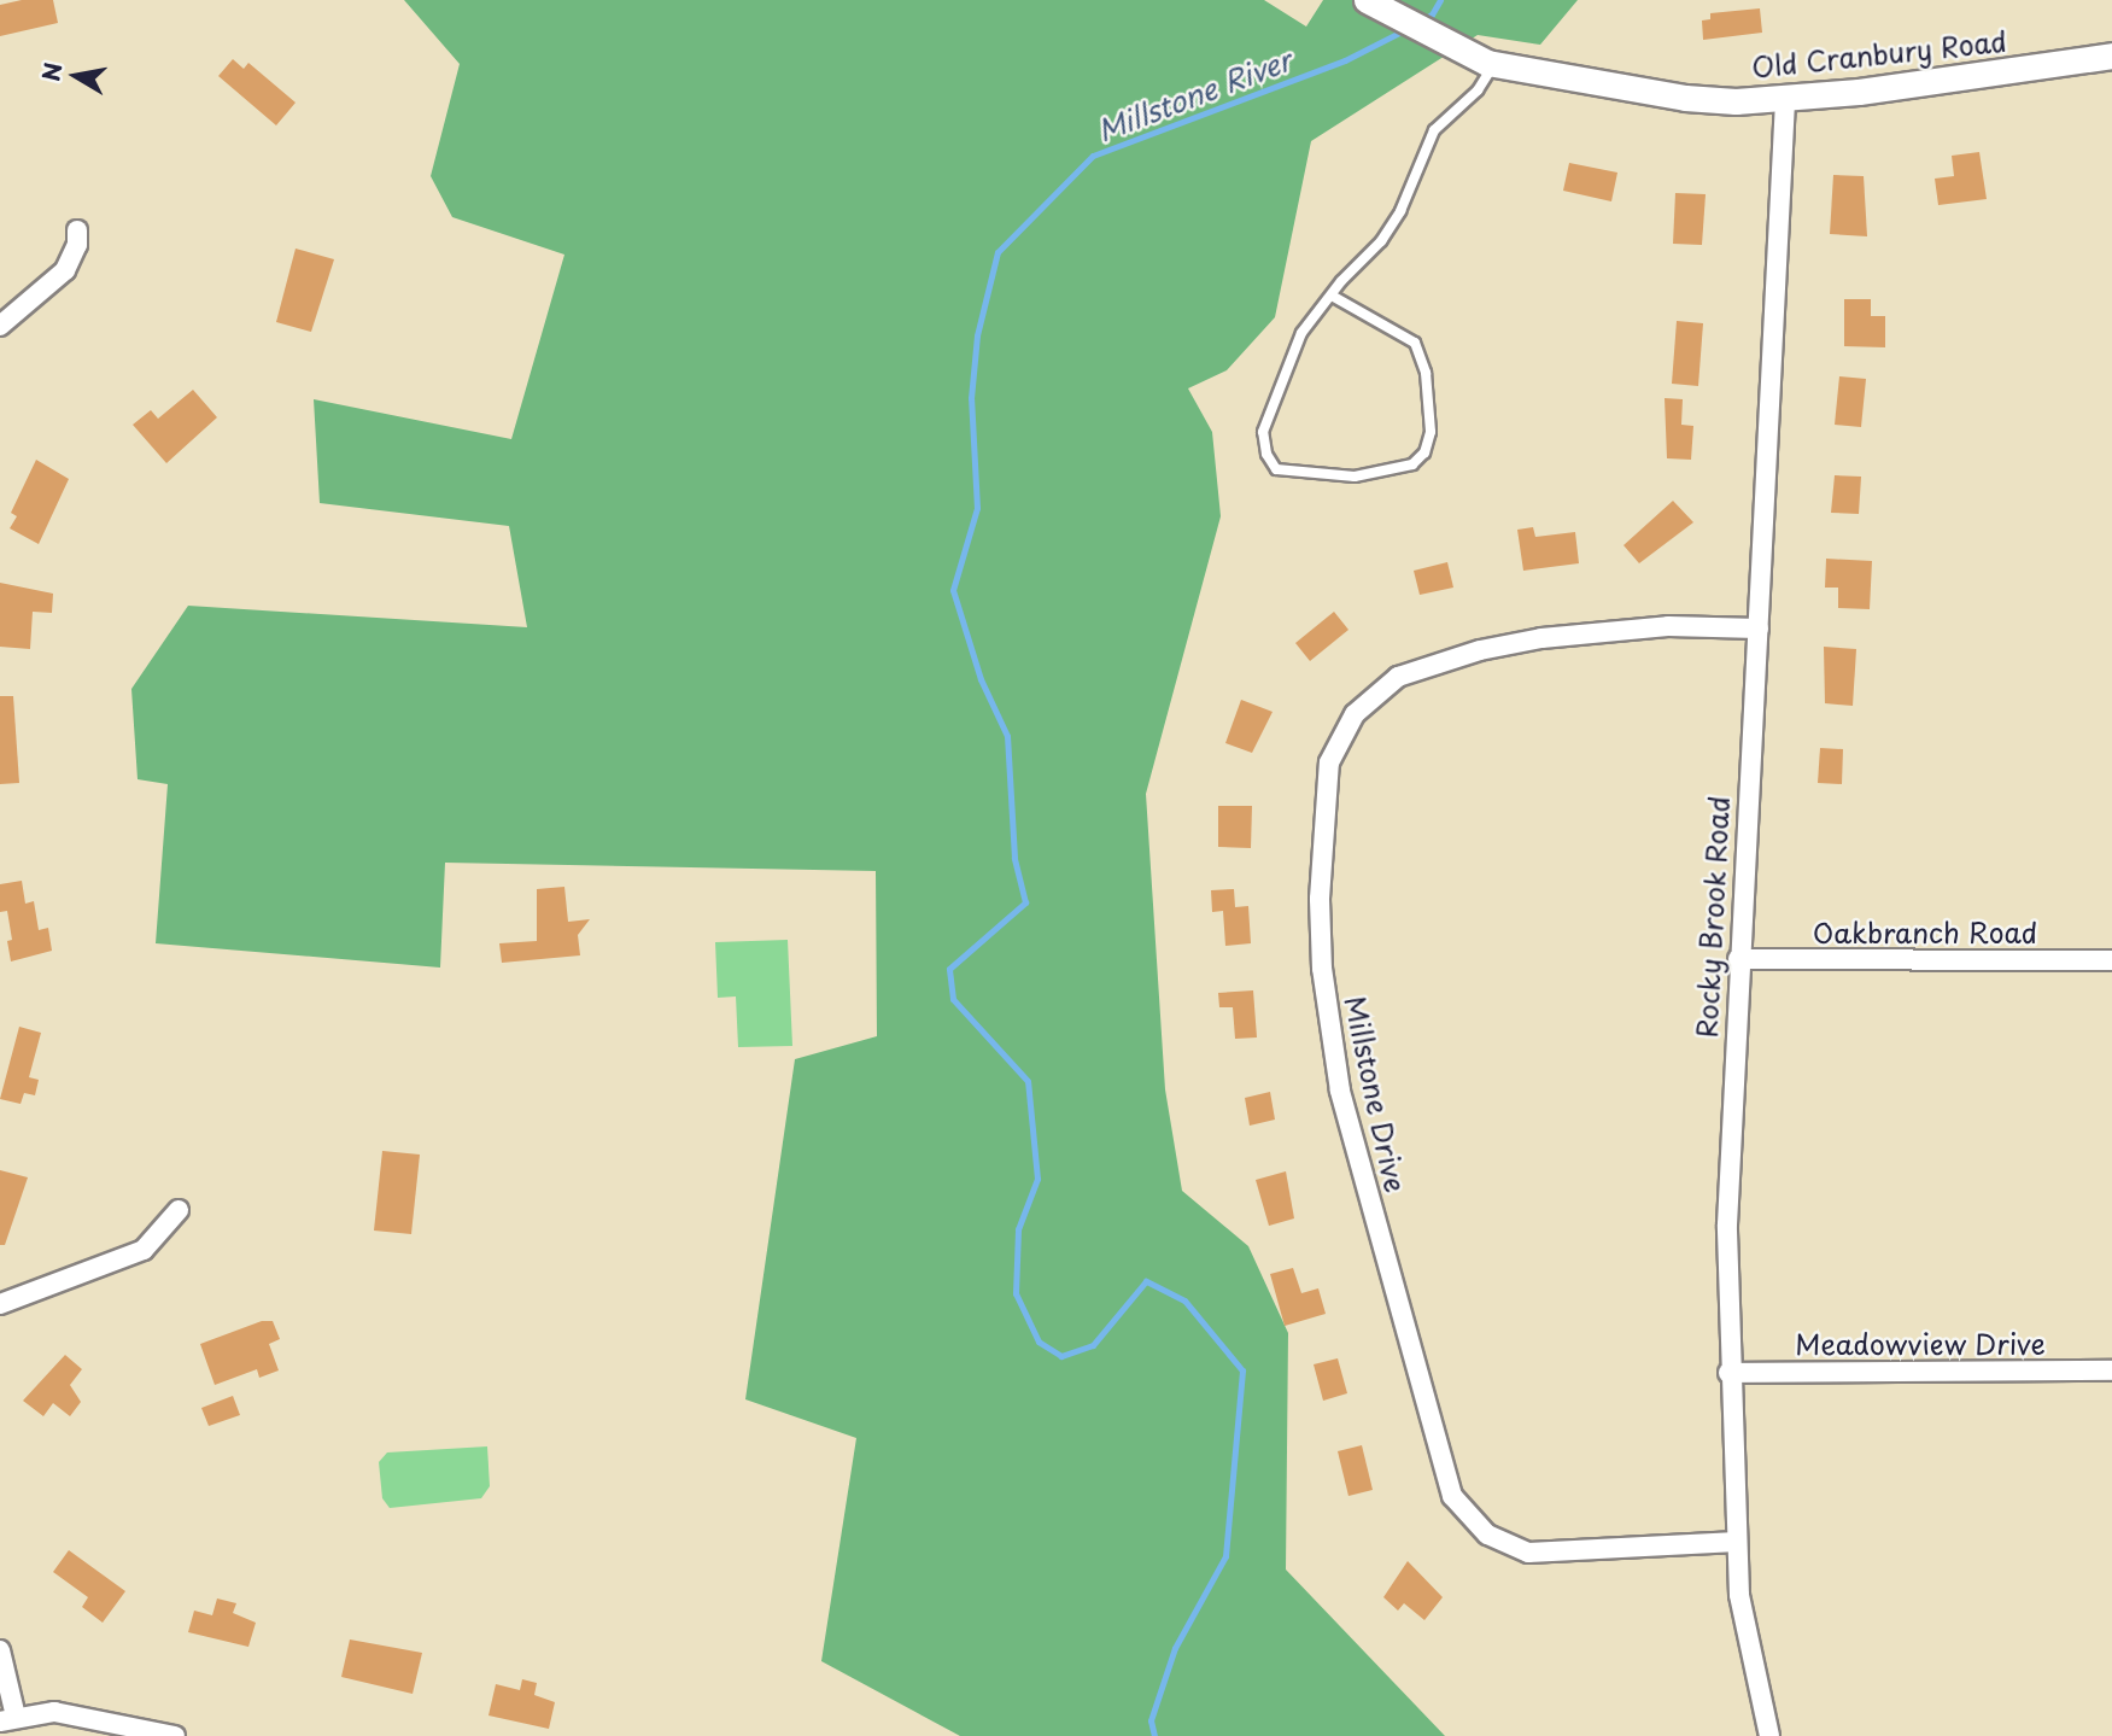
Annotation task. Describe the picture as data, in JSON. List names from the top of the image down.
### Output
{
  "streets": {
    "street": [
      "Old Cranbury Road",
      "Rocky Brook Road",
      "Oakbranch Road",
      "Millstone Drive",
      "Meadowview Drive"
    ]
  },
  "crossings": [
    ["Old Cranbury Road", "Rocky Brook Road"],
    ["Rocky Brook Road", "Oakbranch Road"],
    ["Rocky Brook Road", "Millstone Drive"],
    ["Rocky Brook Road", "Meadowview Drive"]
  ],
  "water": ["Millstone River"],
  "north": "left"
}
